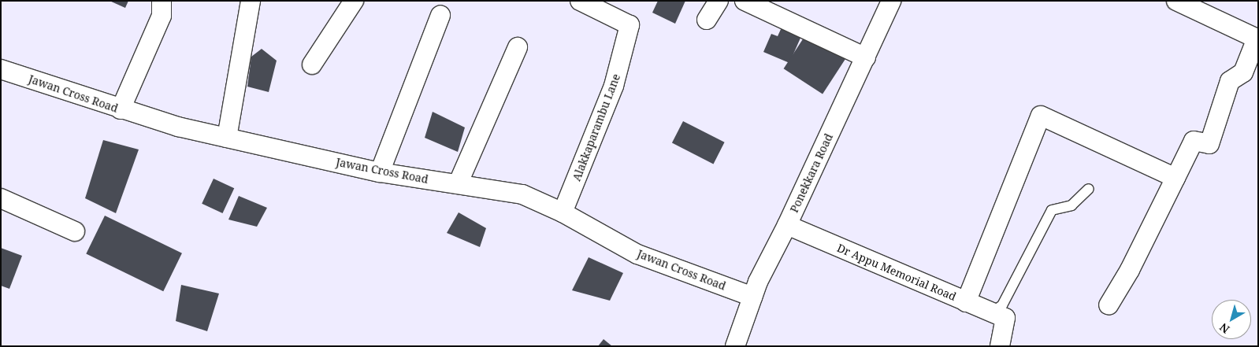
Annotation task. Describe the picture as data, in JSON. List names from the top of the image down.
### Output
{
  "streets": {
    "street": [
      "Jawan Cross Road",
      "Alakkaparambu Lane",
      "Ponekkara Road",
      "Dr Appu Memorial Road"
    ]
  },
  "crossings": [
    ["Jawan Cross Road", "Alakkaparambu Lane"],
    ["Jawan Cross Road", "Ponekkara Road"],
    ["Ponekkara Road", "Dr Appu Memorial Road"]
  ],
  "north": "bottom left"
}
